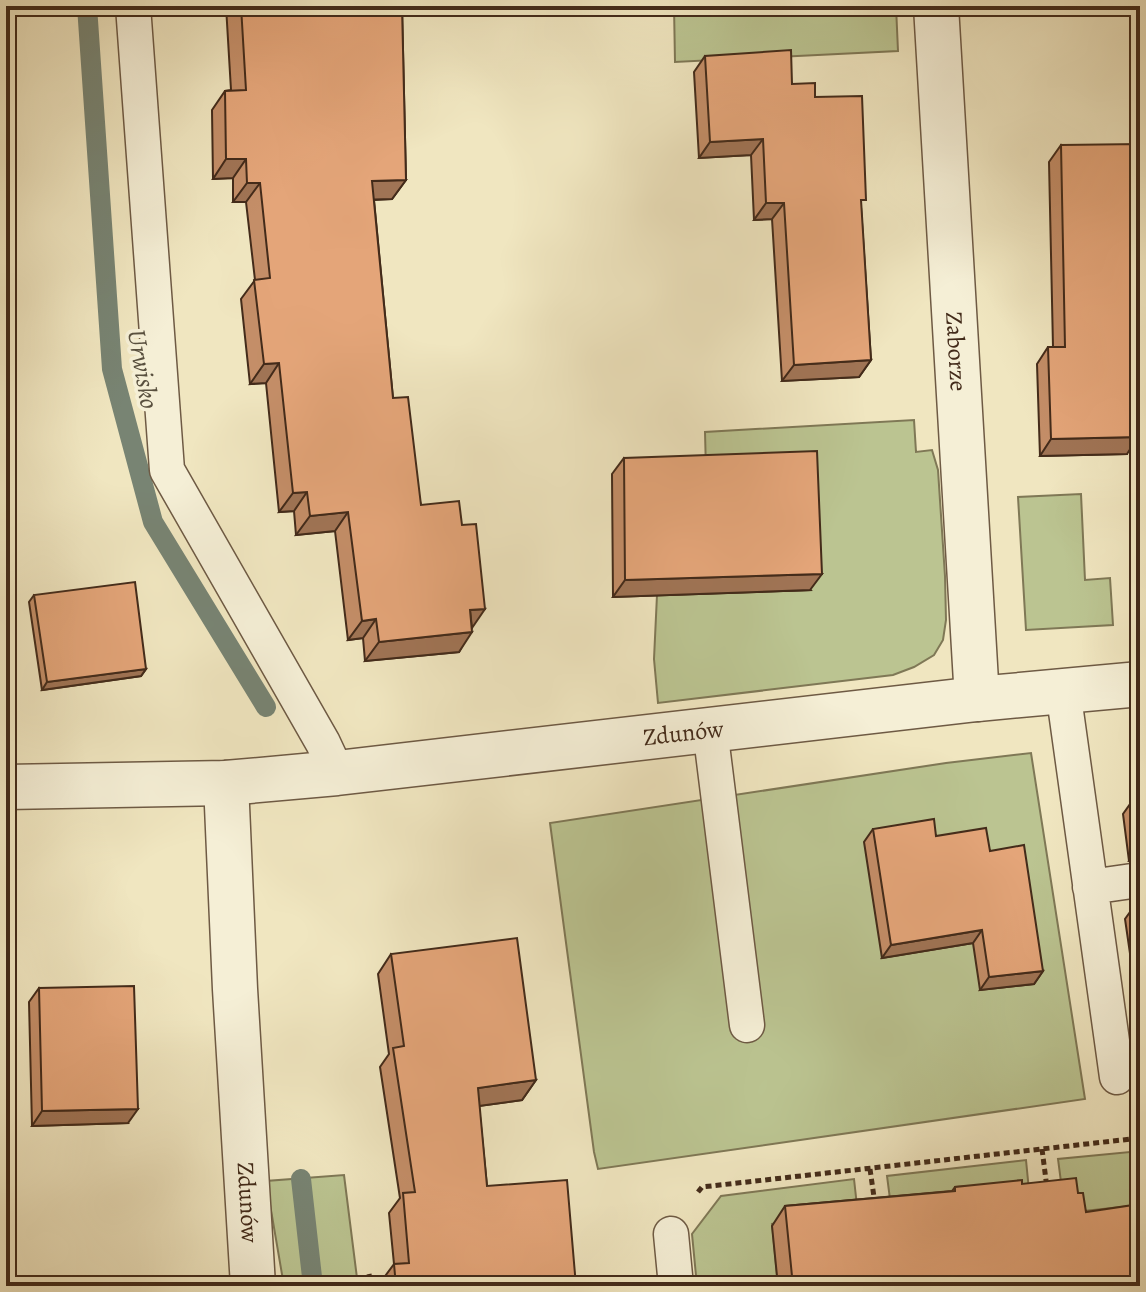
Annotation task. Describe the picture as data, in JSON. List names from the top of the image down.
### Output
{
  "streets": {
    "street": ["Zaborze", "Zdunów"]
  },
  "crossings": [
    ["Zaborze", "Zdunów"]
  ],
  "water": ["Urwisko"]
}
